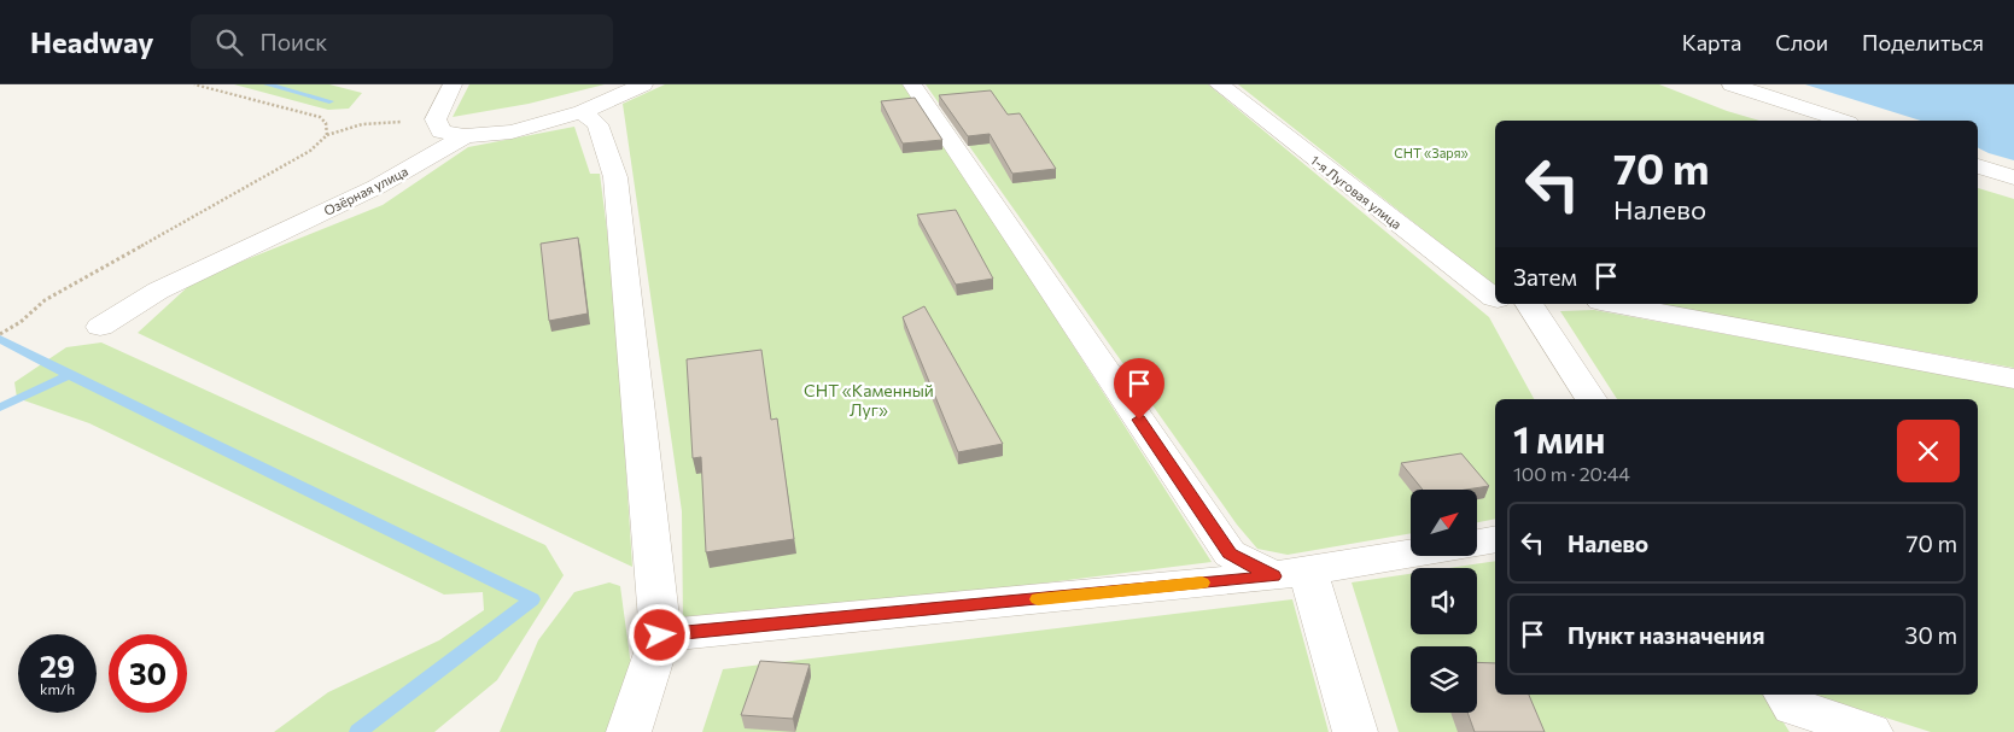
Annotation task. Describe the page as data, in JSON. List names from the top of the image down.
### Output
{
  "streets": {
    "street": ["Озёрная улица", "1-я Луговая улица"]
  },
  "parks": ["СНТ «Заря»", "СНТ «Каменный Луг»"],
  "north": "top right",
  "page": {
    "header": "Headway",
    "search": "Поиск",
    "nav": ["Карта", "Слои", "Поделиться"],
    "turn": ["70 m", "Налево"],
    "then": "Затем",
    "heading": ["1 мин", "100 m · 20:44"],
    "list": [
      {
        "name": "Налево",
        "value": "70 m"
      },
      {
        "name": "Пункт назначения",
        "value": "30 m"
      }
    ],
    "speed": "29 km/h",
    "limit": "30"
  }
}
